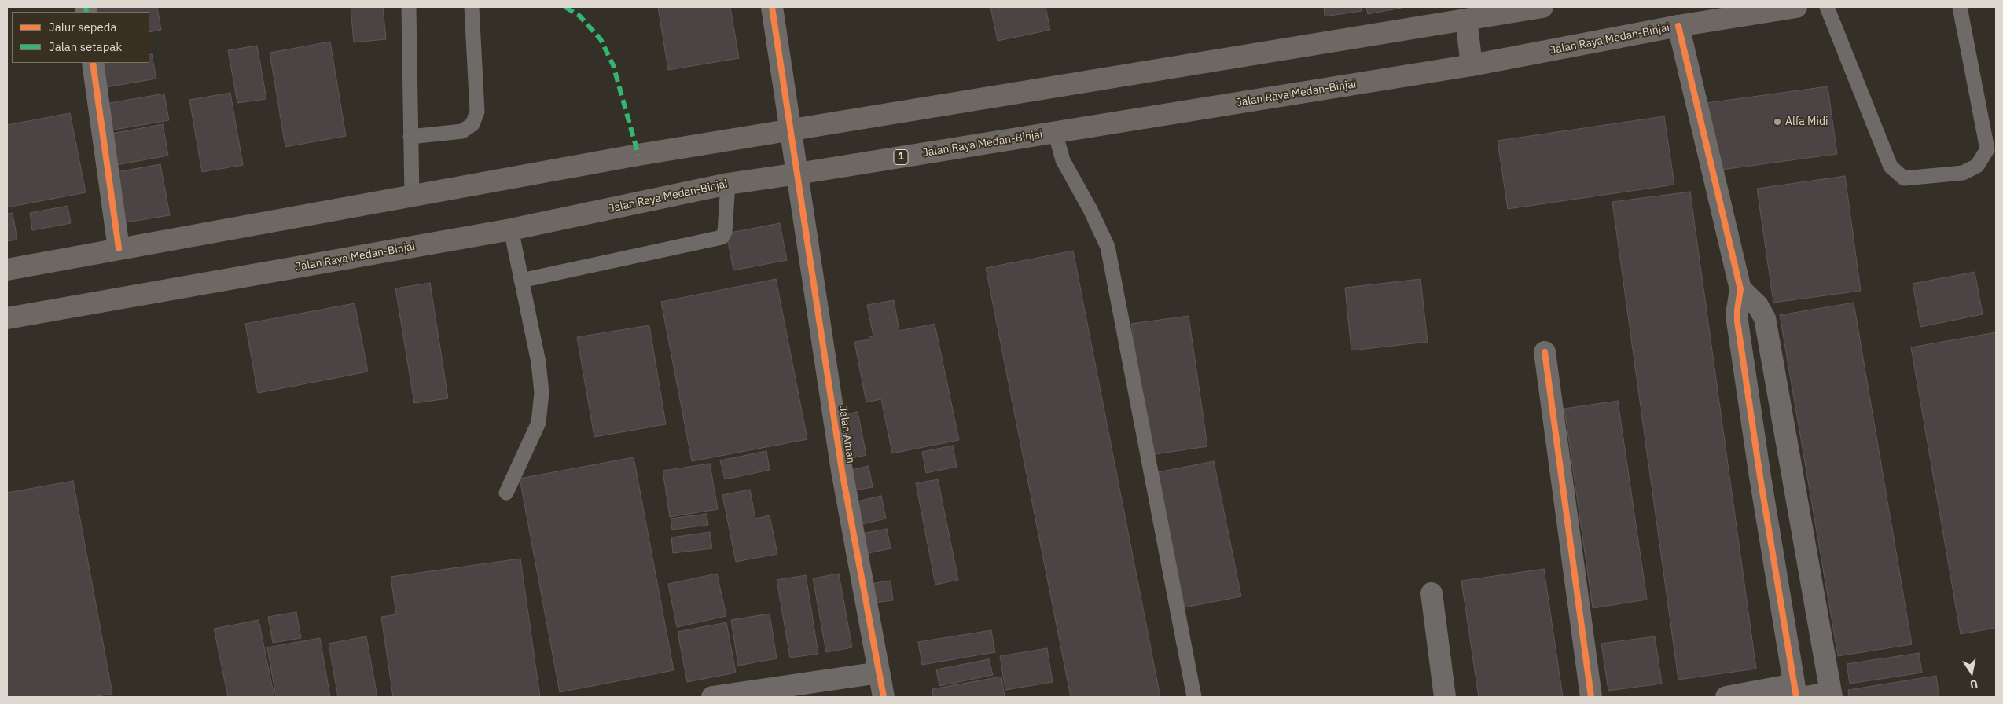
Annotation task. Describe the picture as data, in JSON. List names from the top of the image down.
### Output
{
  "streets": {
    "highway": ["Jalan Raya Medan-Binjai", "1"],
    "street": ["Jalan Aman"]
  },
  "crossings": [
    ["Jalan Raya Medan-Binjai", "Jalan Aman"]
  ],
  "places": ["Alfa Midi"],
  "legend": ["Jalur sepeda", "Jalan setapak"],
  "north": "bottom"
}
